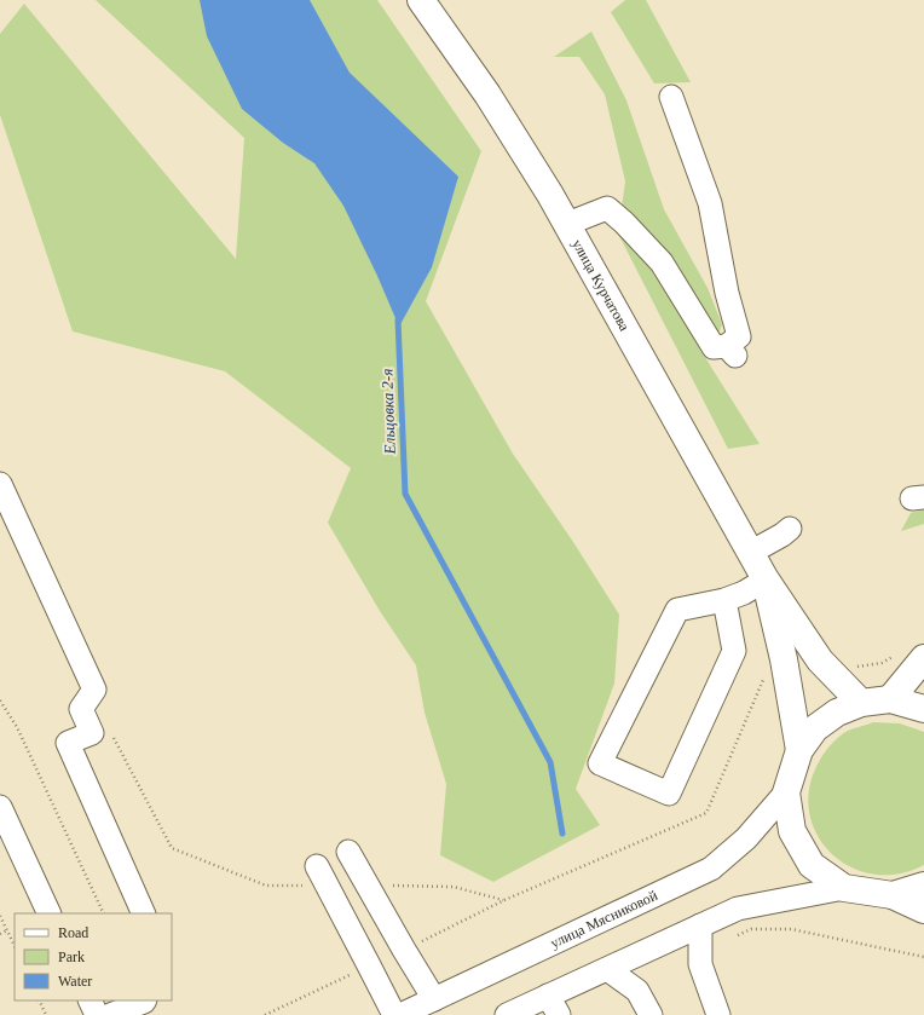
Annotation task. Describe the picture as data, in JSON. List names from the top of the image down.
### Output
{
  "streets": {
    "main road": ["улица Курчатова"],
    "street": ["улица Мясниковой"]
  },
  "water": ["Ельцовка 2-я"],
  "legend": ["Road", "Park", "Water"]
}
